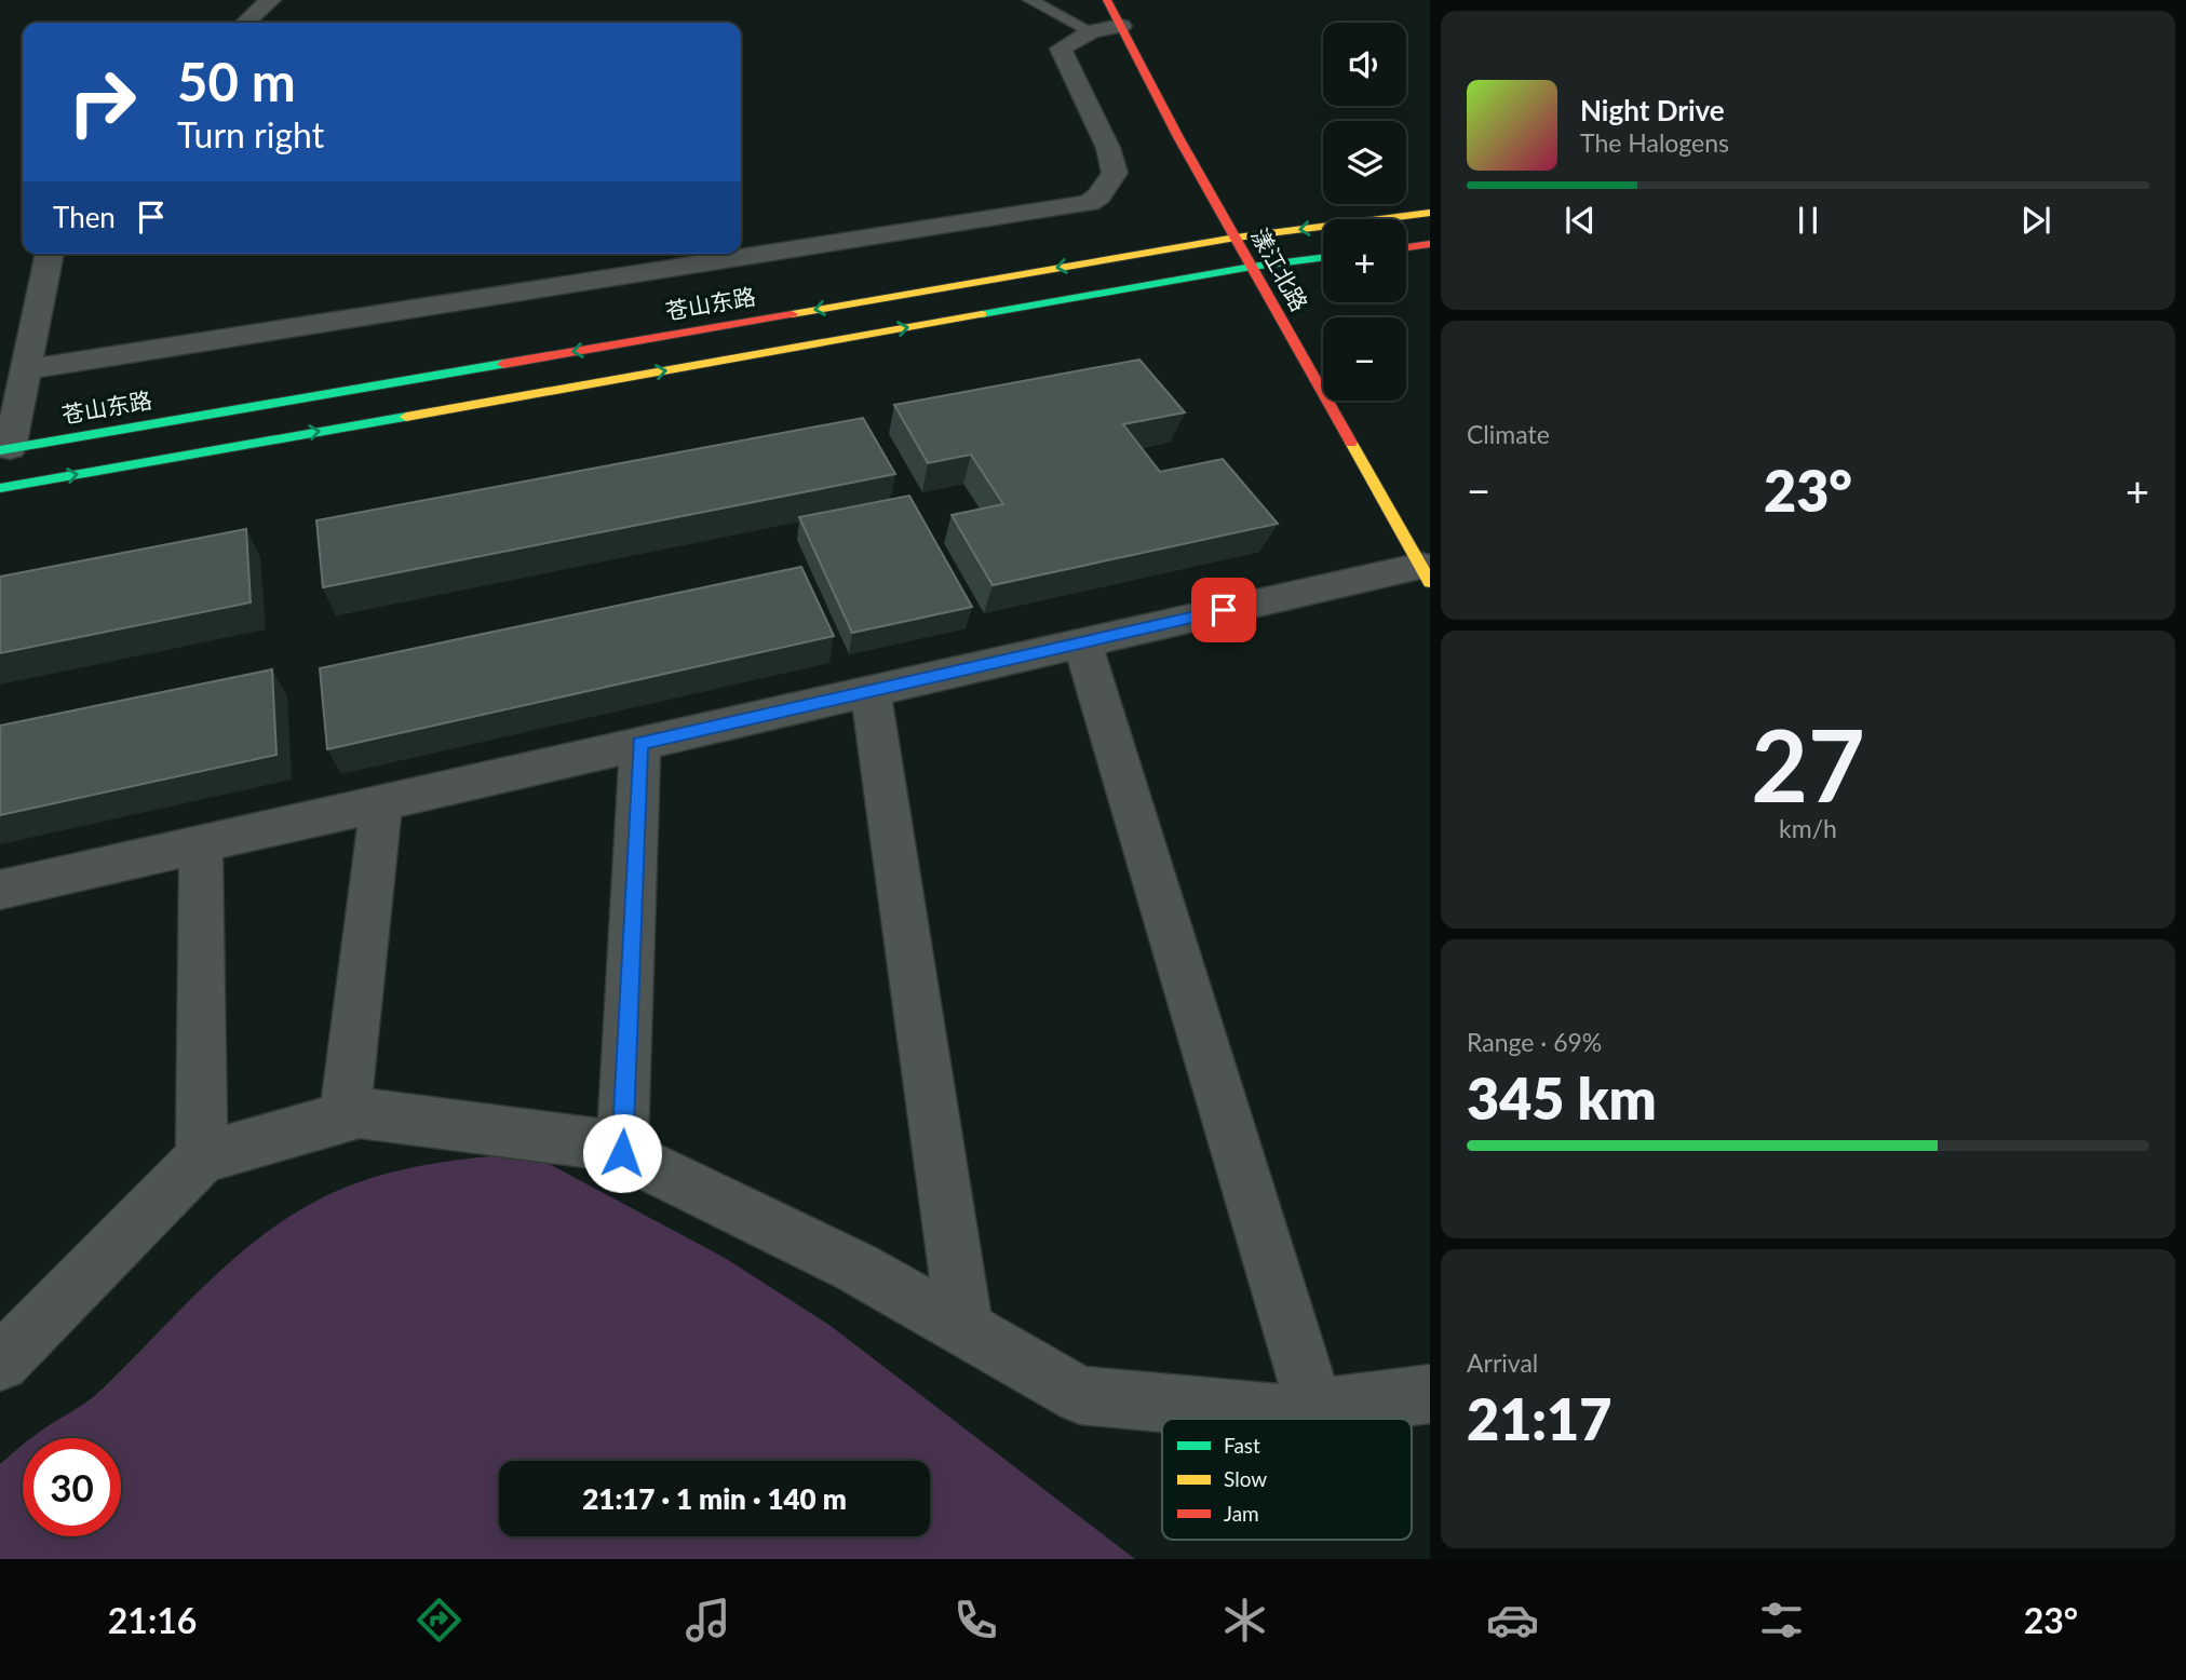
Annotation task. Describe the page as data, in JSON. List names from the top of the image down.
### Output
{
  "streets": {
    "main road": ["漾江北路", "苍山东路"]
  },
  "crossings": [
    ["漾江北路", "苍山东路"]
  ],
  "legend": ["Fast", "Slow", "Jam"],
  "page": {
    "map_buttons": ["+", "−"],
    "turn": ["50 m", "Turn right"],
    "song": ["Night Drive", "The Halogens"],
    "then": "Then",
    "tile": [
      "Climate",
      ["27", "km/h"],
      ["Range · 69%", "345 km"],
      ["Arrival", "21:17"]
    ],
    "heat": ["−", "23°", "+"],
    "limit": "30",
    "trip": "21:17 · 1 min · 140 m",
    "tabs": ["21:16", "23°"]
  }
}
